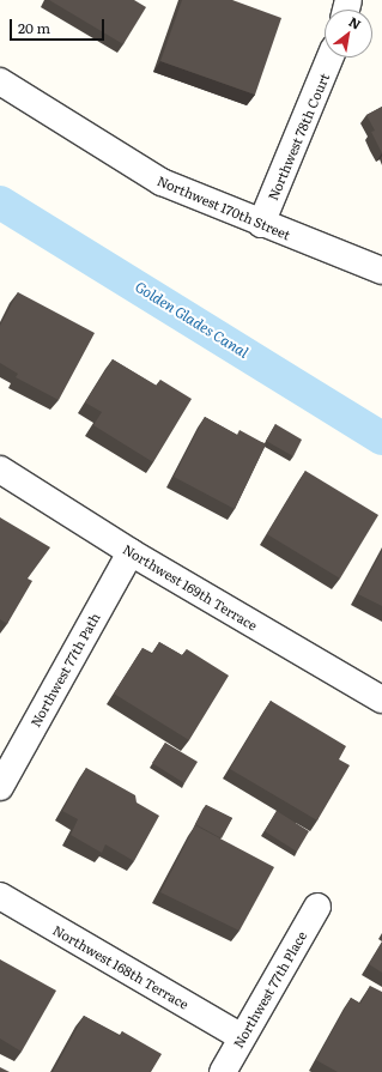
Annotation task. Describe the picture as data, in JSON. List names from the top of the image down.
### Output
{
  "streets": {
    "street": [
      "Northwest 78th Court",
      "Northwest 170th Street",
      "Northwest 169th Terrace",
      "Northwest 77th Path",
      "Northwest 168th Terrace",
      "Northwest 77th Place"
    ]
  },
  "crossings": [
    ["Northwest 78th Court", "Northwest 170th Street"],
    ["Northwest 169th Terrace", "Northwest 77th Path"],
    ["Northwest 168th Terrace", "Northwest 77th Place"]
  ],
  "water": ["Golden Glades Canal"],
  "scale_bar": "20 m",
  "north": "top right"
}
